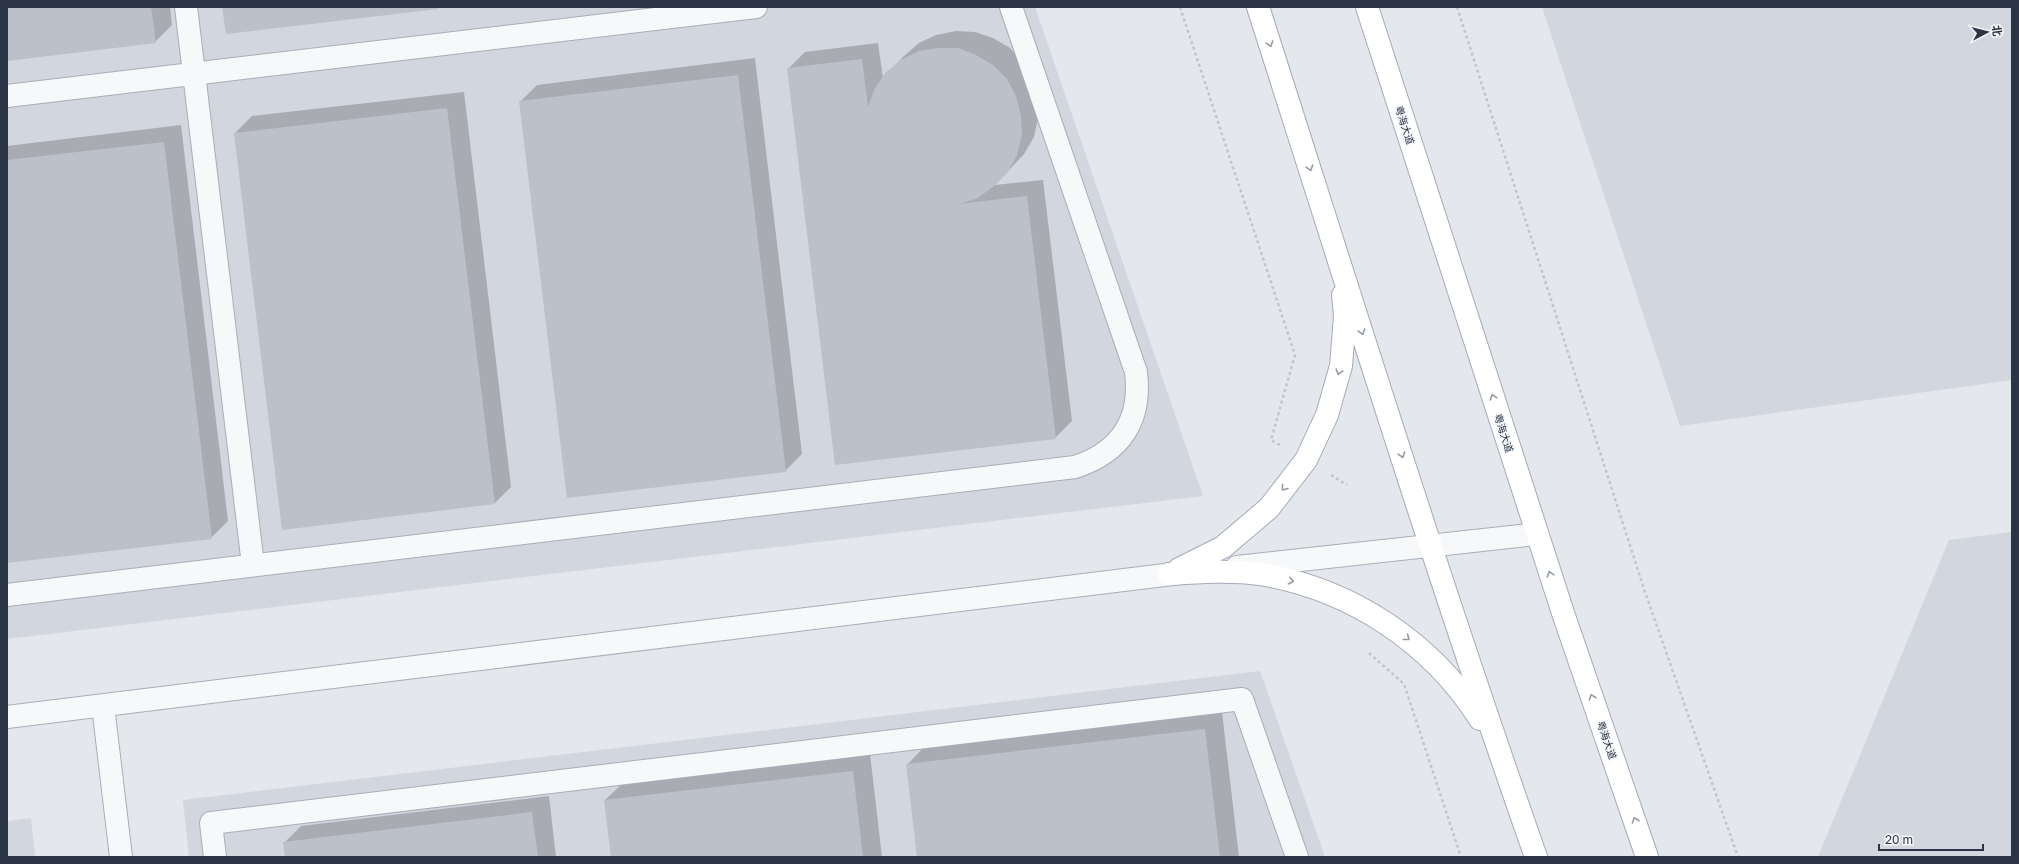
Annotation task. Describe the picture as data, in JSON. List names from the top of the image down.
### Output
{
  "streets": {
    "main road": ["粤海大道"]
  },
  "scale_bar": "20 m",
  "north": "right"
}
